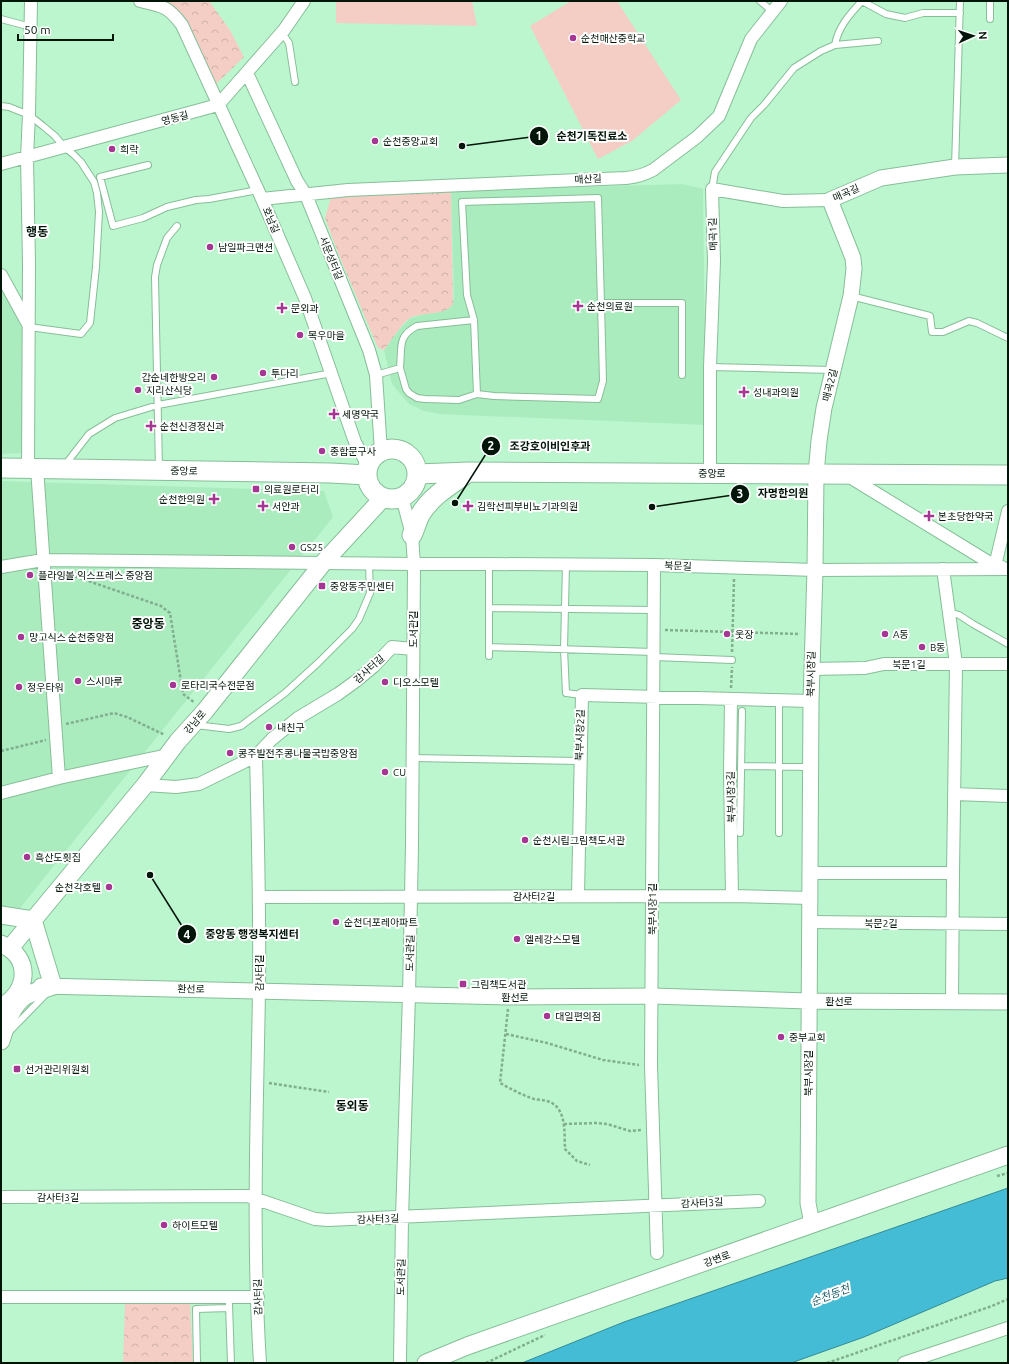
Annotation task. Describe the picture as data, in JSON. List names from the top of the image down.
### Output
{
  "streets": {
    "main road": ["중앙로", "강남로", "강변로"],
    "street": [
      "영동길",
      "매산길",
      "매곡길",
      "호남길",
      "매곡1길",
      "서문성터길",
      "매곡2길",
      "북문길",
      "도서관길",
      "북문1길",
      "감사터길",
      "북부시장길",
      "북부시장2길",
      "북부시장3길",
      "감사터2길",
      "북부시장1길",
      "북문2길",
      "환선로",
      "감사터3길"
    ]
  },
  "crossings": [
    ["영동길", "호남길"],
    ["매산길", "호남길"],
    ["매산길", "서문성터길"],
    ["매곡길", "매곡1길"],
    ["매곡길", "매곡2길"],
    ["호남길", "서문성터길"],
    ["호남길", "중앙로"],
    ["호남길", "도서관길"],
    ["호남길", "강남로"],
    ["매곡1길", "중앙로"],
    ["서문성터길", "중앙로"],
    ["서문성터길", "도서관길"],
    ["서문성터길", "강남로"],
    ["매곡2길", "중앙로"],
    ["매곡2길", "북부시장길"],
    ["중앙로", "북문길"],
    ["중앙로", "도서관길"],
    ["중앙로", "북부시장길"],
    ["중앙로", "강남로"],
    ["북문길", "도서관길"],
    ["북문길", "북부시장길"],
    ["북문길", "강남로"],
    ["북문길", "북부시장2길"],
    ["북문길", "북부시장1길"],
    ["도서관길", "감사터길"],
    ["도서관길", "강남로"],
    ["도서관길", "감사터2길"],
    ["도서관길", "환선로"],
    ["도서관길", "감사터3길"],
    ["북문1길", "북부시장길"],
    ["감사터길", "감사터2길"],
    ["감사터길", "환선로"],
    ["감사터길", "감사터3길"],
    ["북부시장길", "감사터2길"],
    ["북부시장길", "북문2길"],
    ["북부시장길", "환선로"],
    ["북부시장길", "강변로"],
    ["북부시장2길", "감사터2길"],
    ["북부시장3길", "감사터2길"],
    ["감사터2길", "북부시장1길"],
    ["북부시장1길", "환선로"],
    ["북부시장1길", "감사터3길"]
  ],
  "districts": ["행동", "중앙동", "동외동"],
  "water": ["순천동천"],
  "places": {
    "other": [
      "순천매산중학교",
      "순천중앙교회",
      "순천기독진료소",
      "희락",
      "남일파크맨션",
      "목우마을",
      "투다리",
      "갑순네한방오리",
      "지리산식당",
      "종합문구사",
      "조강호이비인후과",
      "자명한의원",
      "GS25",
      "플라잉볼 익스프레스 중앙점",
      "웃장",
      "A동",
      "망고식스 순천중앙점",
      "B동",
      "스시마루",
      "디오스모텔",
      "로타리국수전문점",
      "정우타워",
      "내친구",
      "콩주발전주콩나물국밥중앙점",
      "CU",
      "순천시립그림책도서관",
      "흑산도횟집",
      "중앙동 행정복지센터",
      "순천각호텔",
      "순천더포레아파트",
      "엘레강스모텔",
      "대일편의점",
      "중부교회",
      "하이트모텔"
    ],
    "health": [
      "순천의료원",
      "문외과",
      "성내과의원",
      "세명약국",
      "순천신경정신과",
      "순천한의원",
      "서안과",
      "김학선피부비뇨기과의원",
      "본초당한약국"
    ],
    "transit": [
      "의료원로터리",
      "중앙동주민센터",
      "그림책도서관",
      "선거관리위원회"
    ]
  },
  "scale_bar": "50 m",
  "north": "right"
}
